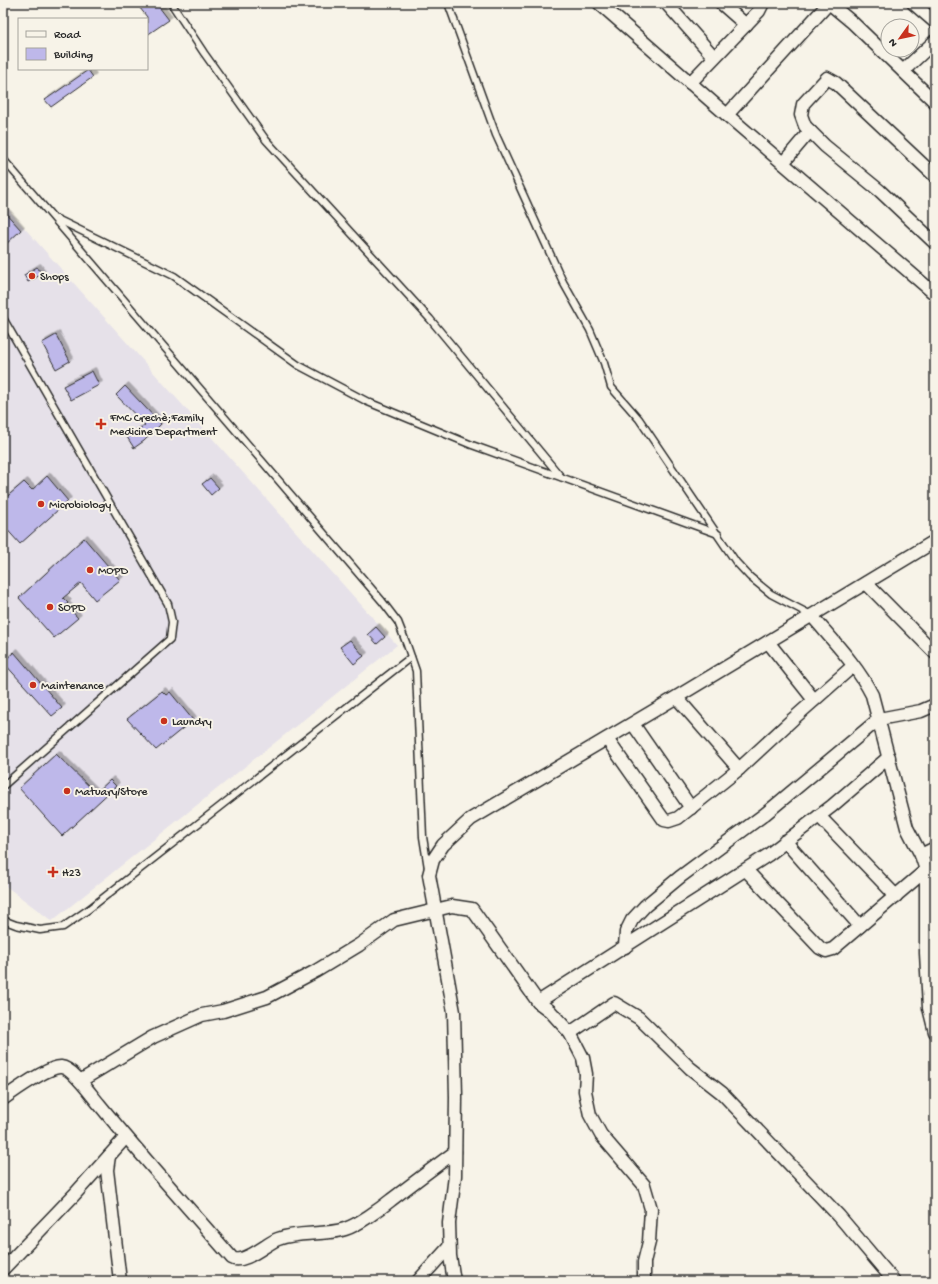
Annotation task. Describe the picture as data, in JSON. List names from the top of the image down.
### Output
{
  "places": {
    "other": [
      "Shops",
      "Microbiology",
      "MOPD",
      "SOPD",
      "Maintenance",
      "Laundry",
      "Matuary/Store"
    ],
    "health": ["FMC Crechè;Family Medicine Department", "H23"]
  },
  "legend": ["Road", "Building"],
  "north": "bottom left"
}
